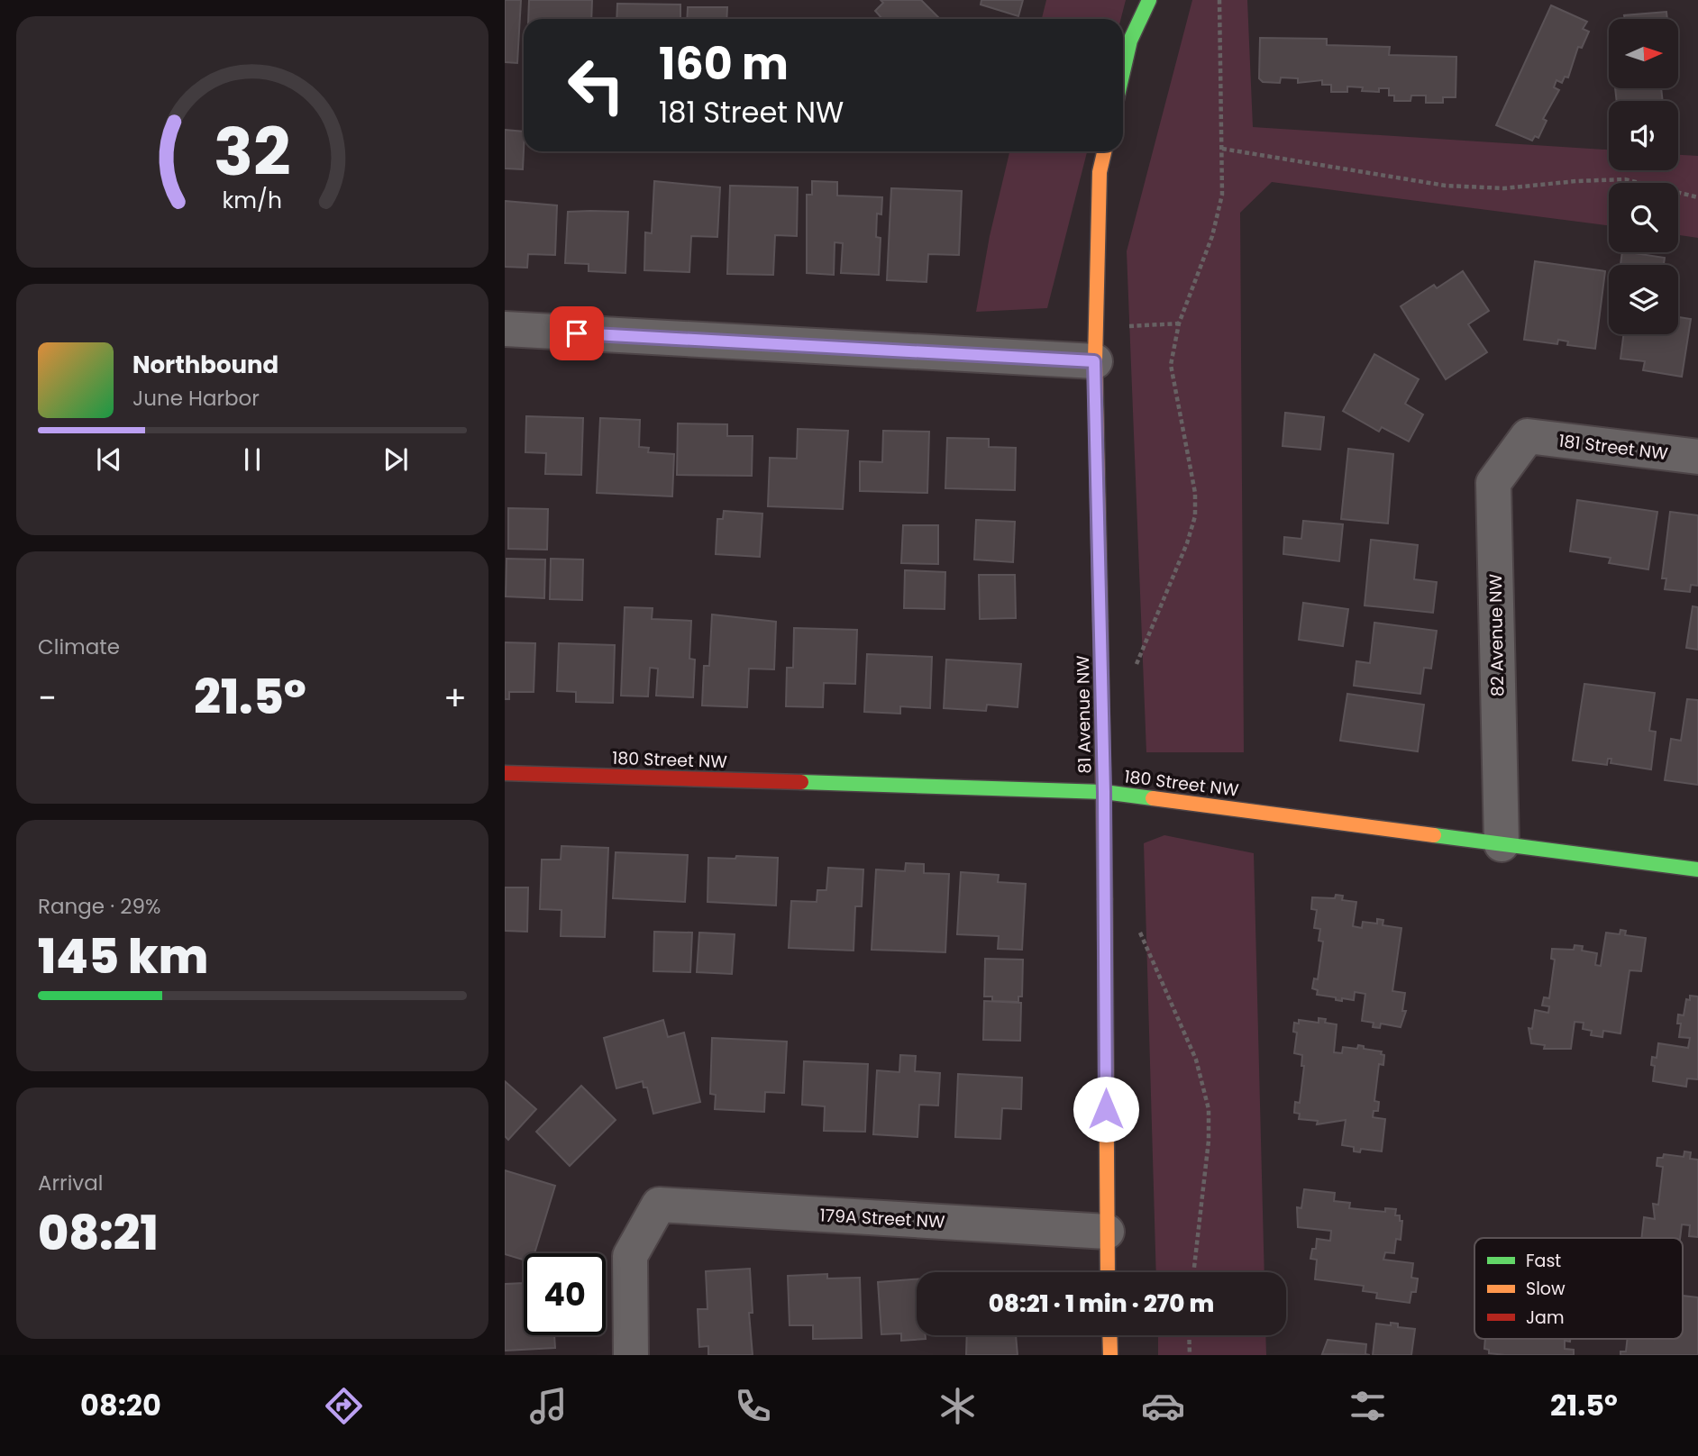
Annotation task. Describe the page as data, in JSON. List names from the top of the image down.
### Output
{
  "streets": {
    "street": [
      "181 Street NW",
      "82 Avenue NW",
      "81 Avenue NW",
      "180 Street NW",
      "179A Street NW"
    ]
  },
  "crossings": [
    ["181 Street NW", "82 Avenue NW"],
    ["82 Avenue NW", "180 Street NW"],
    ["81 Avenue NW", "180 Street NW"],
    ["81 Avenue NW", "179A Street NW"]
  ],
  "legend": ["Fast", "Slow", "Jam"],
  "north": "right",
  "page": {
    "turn": ["160 m", "181 Street NW"],
    "song": ["Northbound", "June Harbor"],
    "tile": [
      "Climate",
      ["Range · 29%", "145 km"],
      ["Arrival", "08:21"]
    ],
    "heat": ["−", "21.5°", "+"],
    "limit": "40",
    "trip": "08:21 · 1 min · 270 m",
    "tabs": ["08:20", "21.5°"],
    "gauge": ["32", "km/h"]
  }
}
